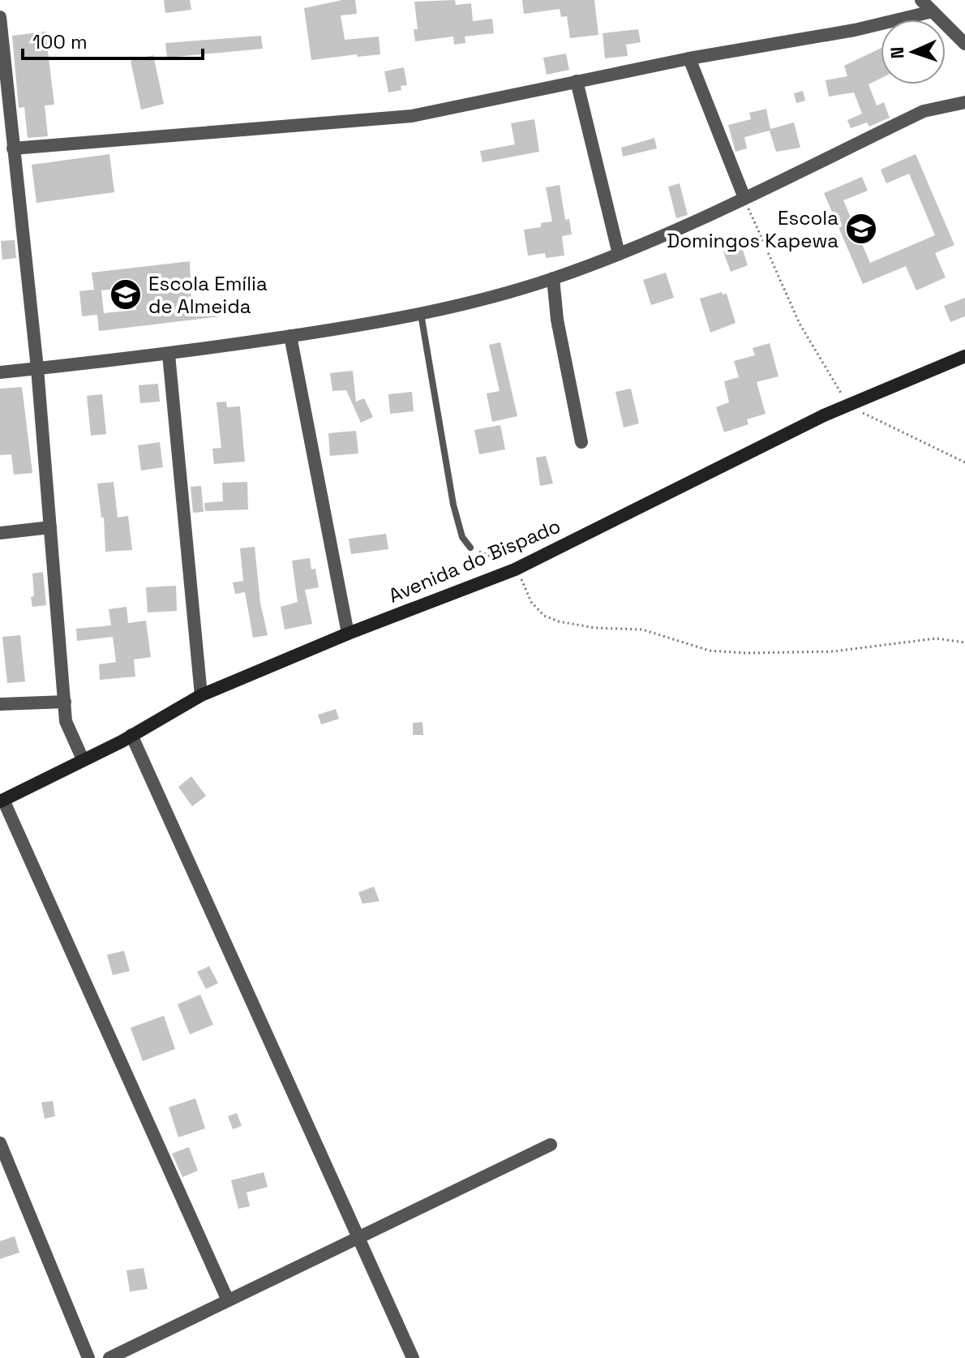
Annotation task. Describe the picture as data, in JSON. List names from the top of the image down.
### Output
{
  "streets": {
    "main road": ["Avenida do Bispado"]
  },
  "places": {
    "school or university": ["Escola Domingos Kapewa", "Escola Emília de Almeida"]
  },
  "scale_bar": "100 m",
  "north": "left"
}
